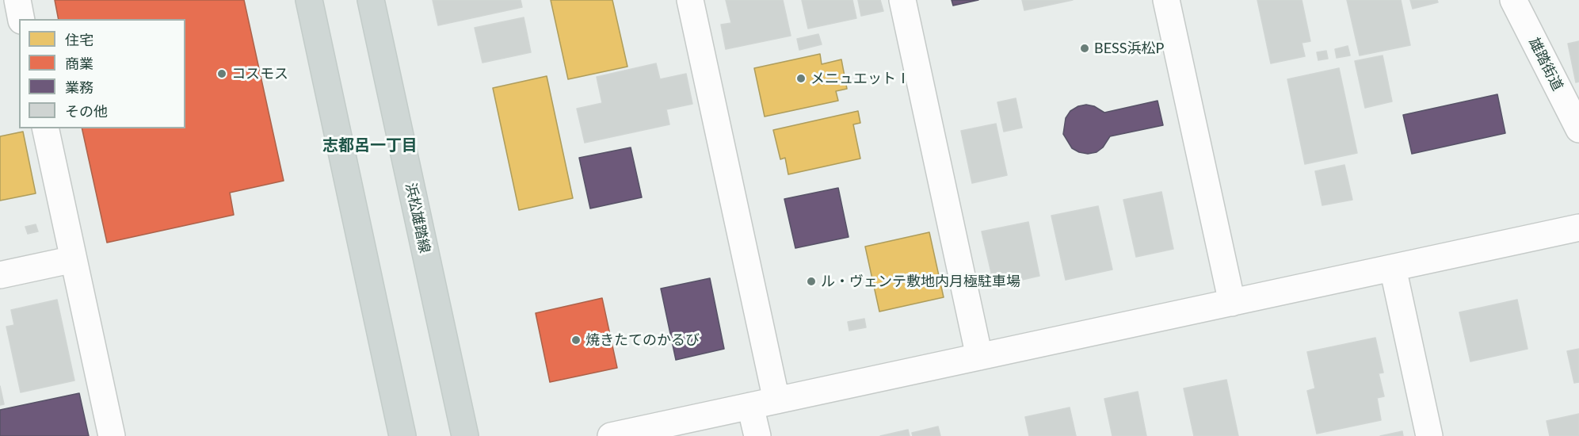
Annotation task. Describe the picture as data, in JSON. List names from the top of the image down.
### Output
{
  "streets": {
    "main road": ["浜松雄踏線"],
    "street": ["雄踏街道"]
  },
  "districts": ["志都呂一丁目"],
  "places": [
    "BESS浜松P",
    "コスモス",
    "メニュエットⅠ",
    "ル・ヴェンテ敷地内月極駐車場",
    "焼きたてのかるび"
  ],
  "legend": [
    "住宅",
    "商業",
    "業務",
    "その他"
  ]
}
